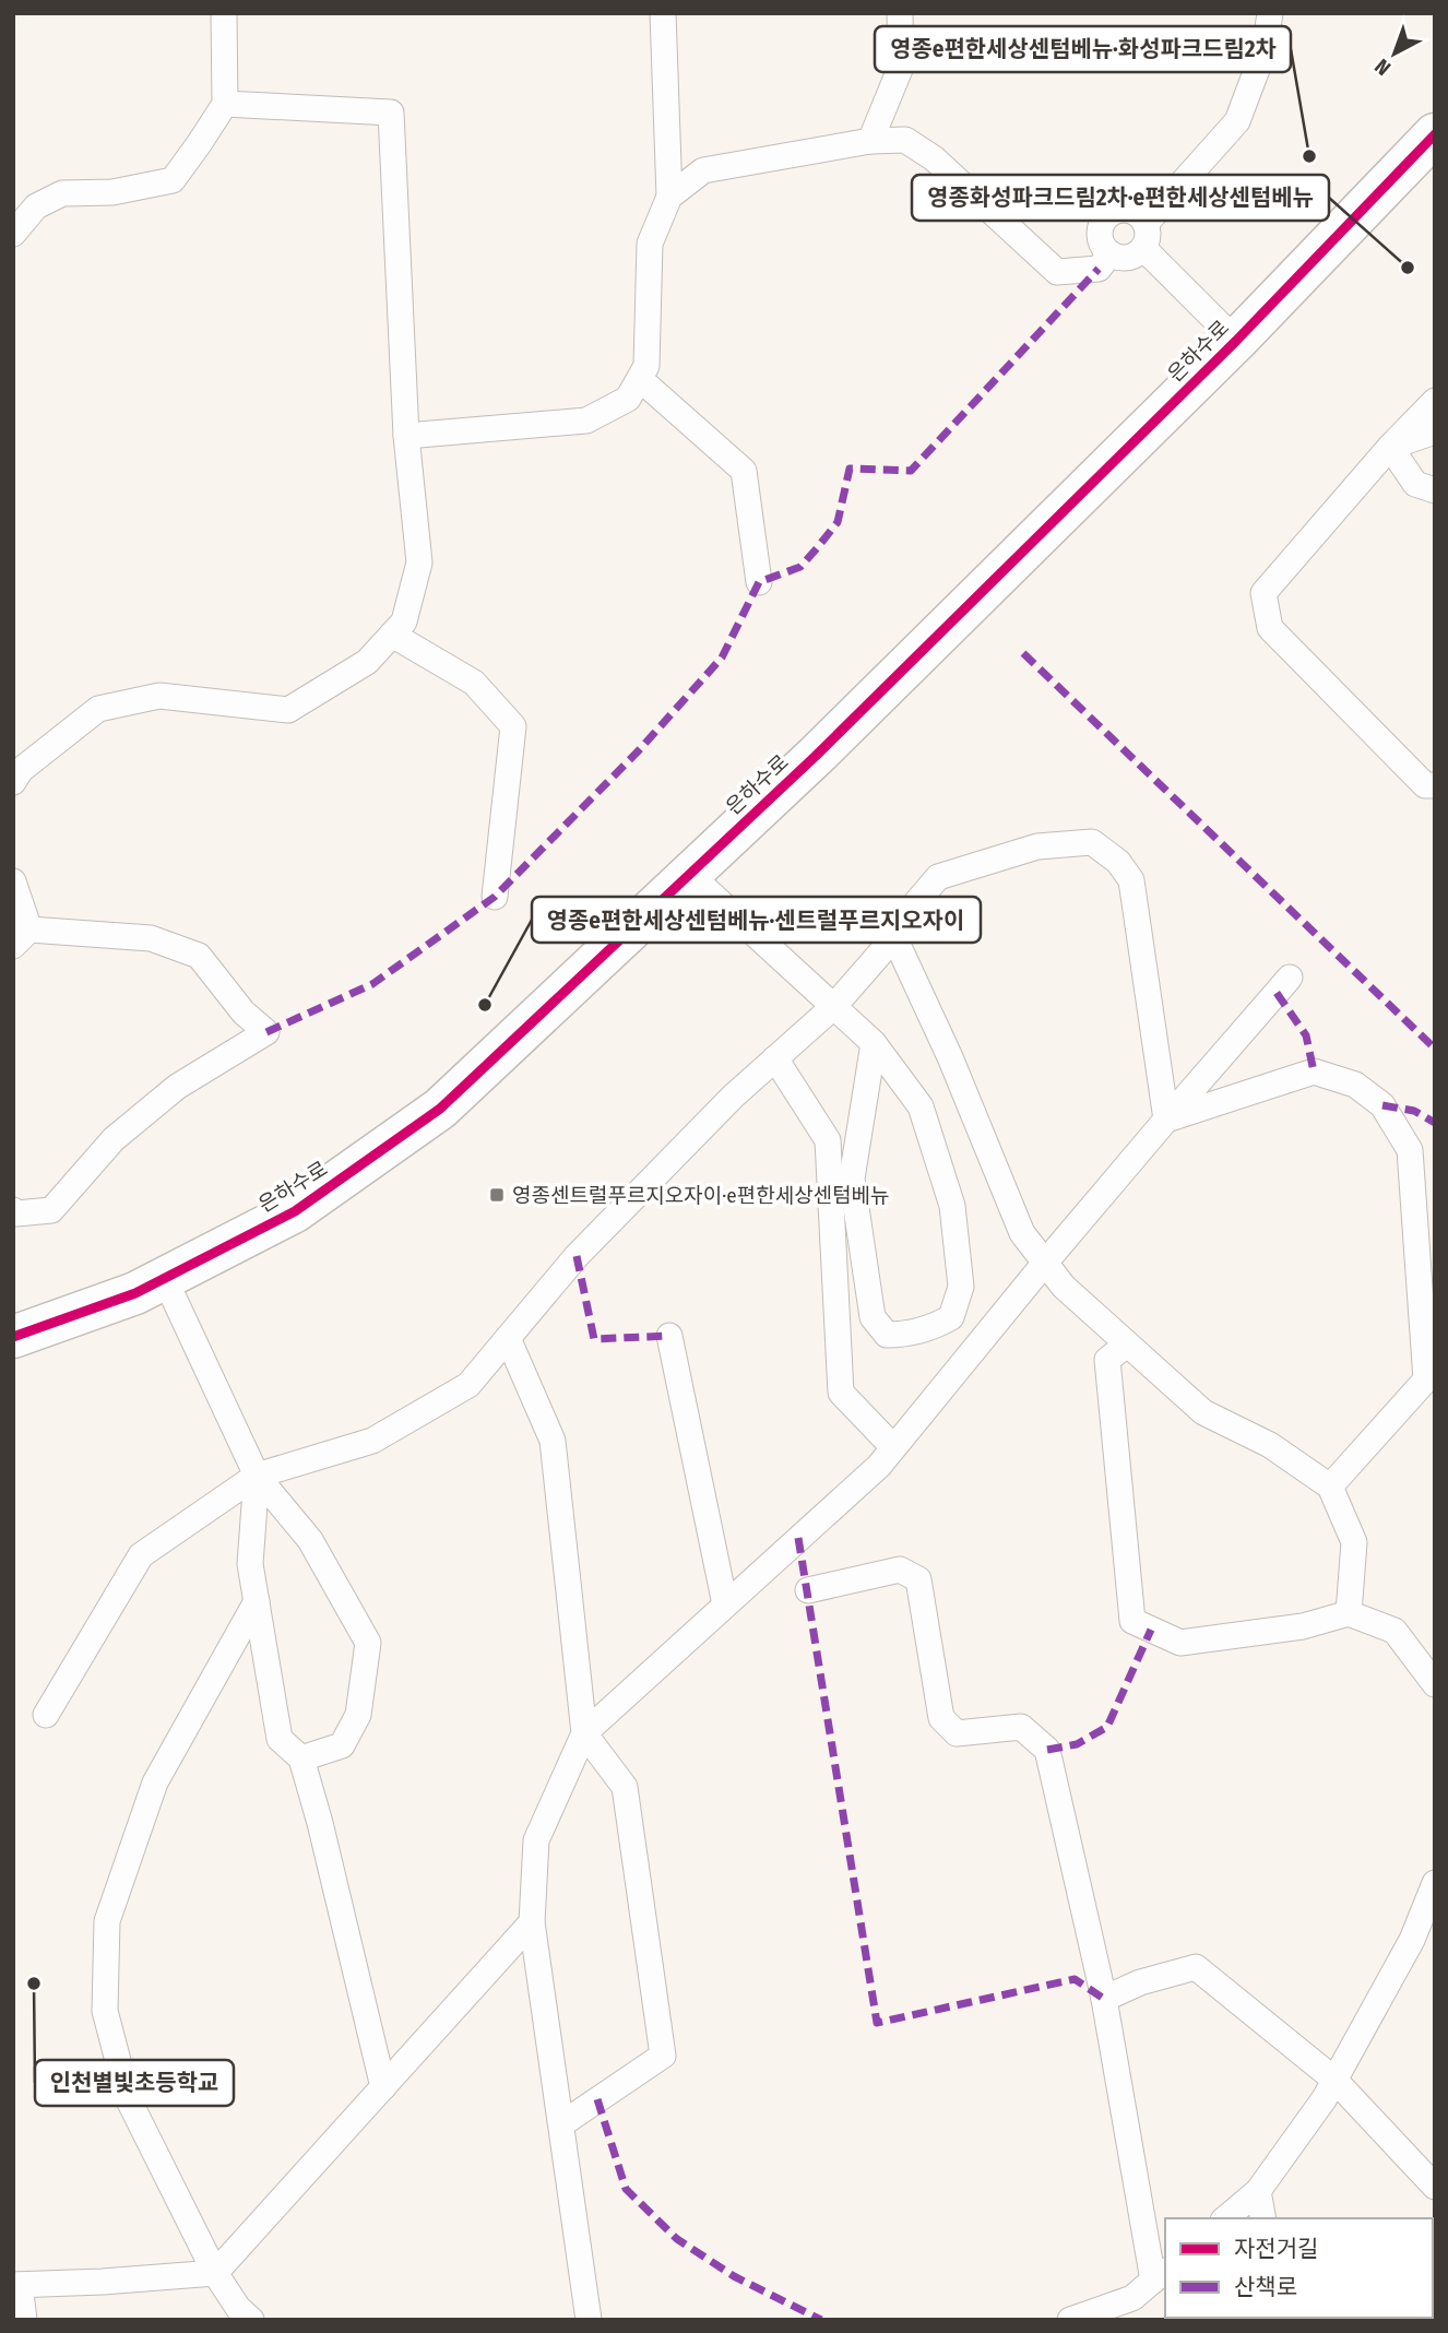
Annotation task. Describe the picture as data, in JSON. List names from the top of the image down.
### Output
{
  "streets": {
    "street": ["은하수로"]
  },
  "places": {
    "other": [
      "영종e편한세상센텀베뉴·화성파크드림2차",
      "영종화성파크드림2차·e편한세상센텀베뉴",
      "영종e편한세상센텀베뉴·센트럴푸르지오자이",
      "인천별빛초등학교"
    ],
    "transit": ["영종센트럴푸르지오자이·e편한세상센텀베뉴"]
  },
  "legend": ["자전거길", "산책로"],
  "north": "bottom left"
}
